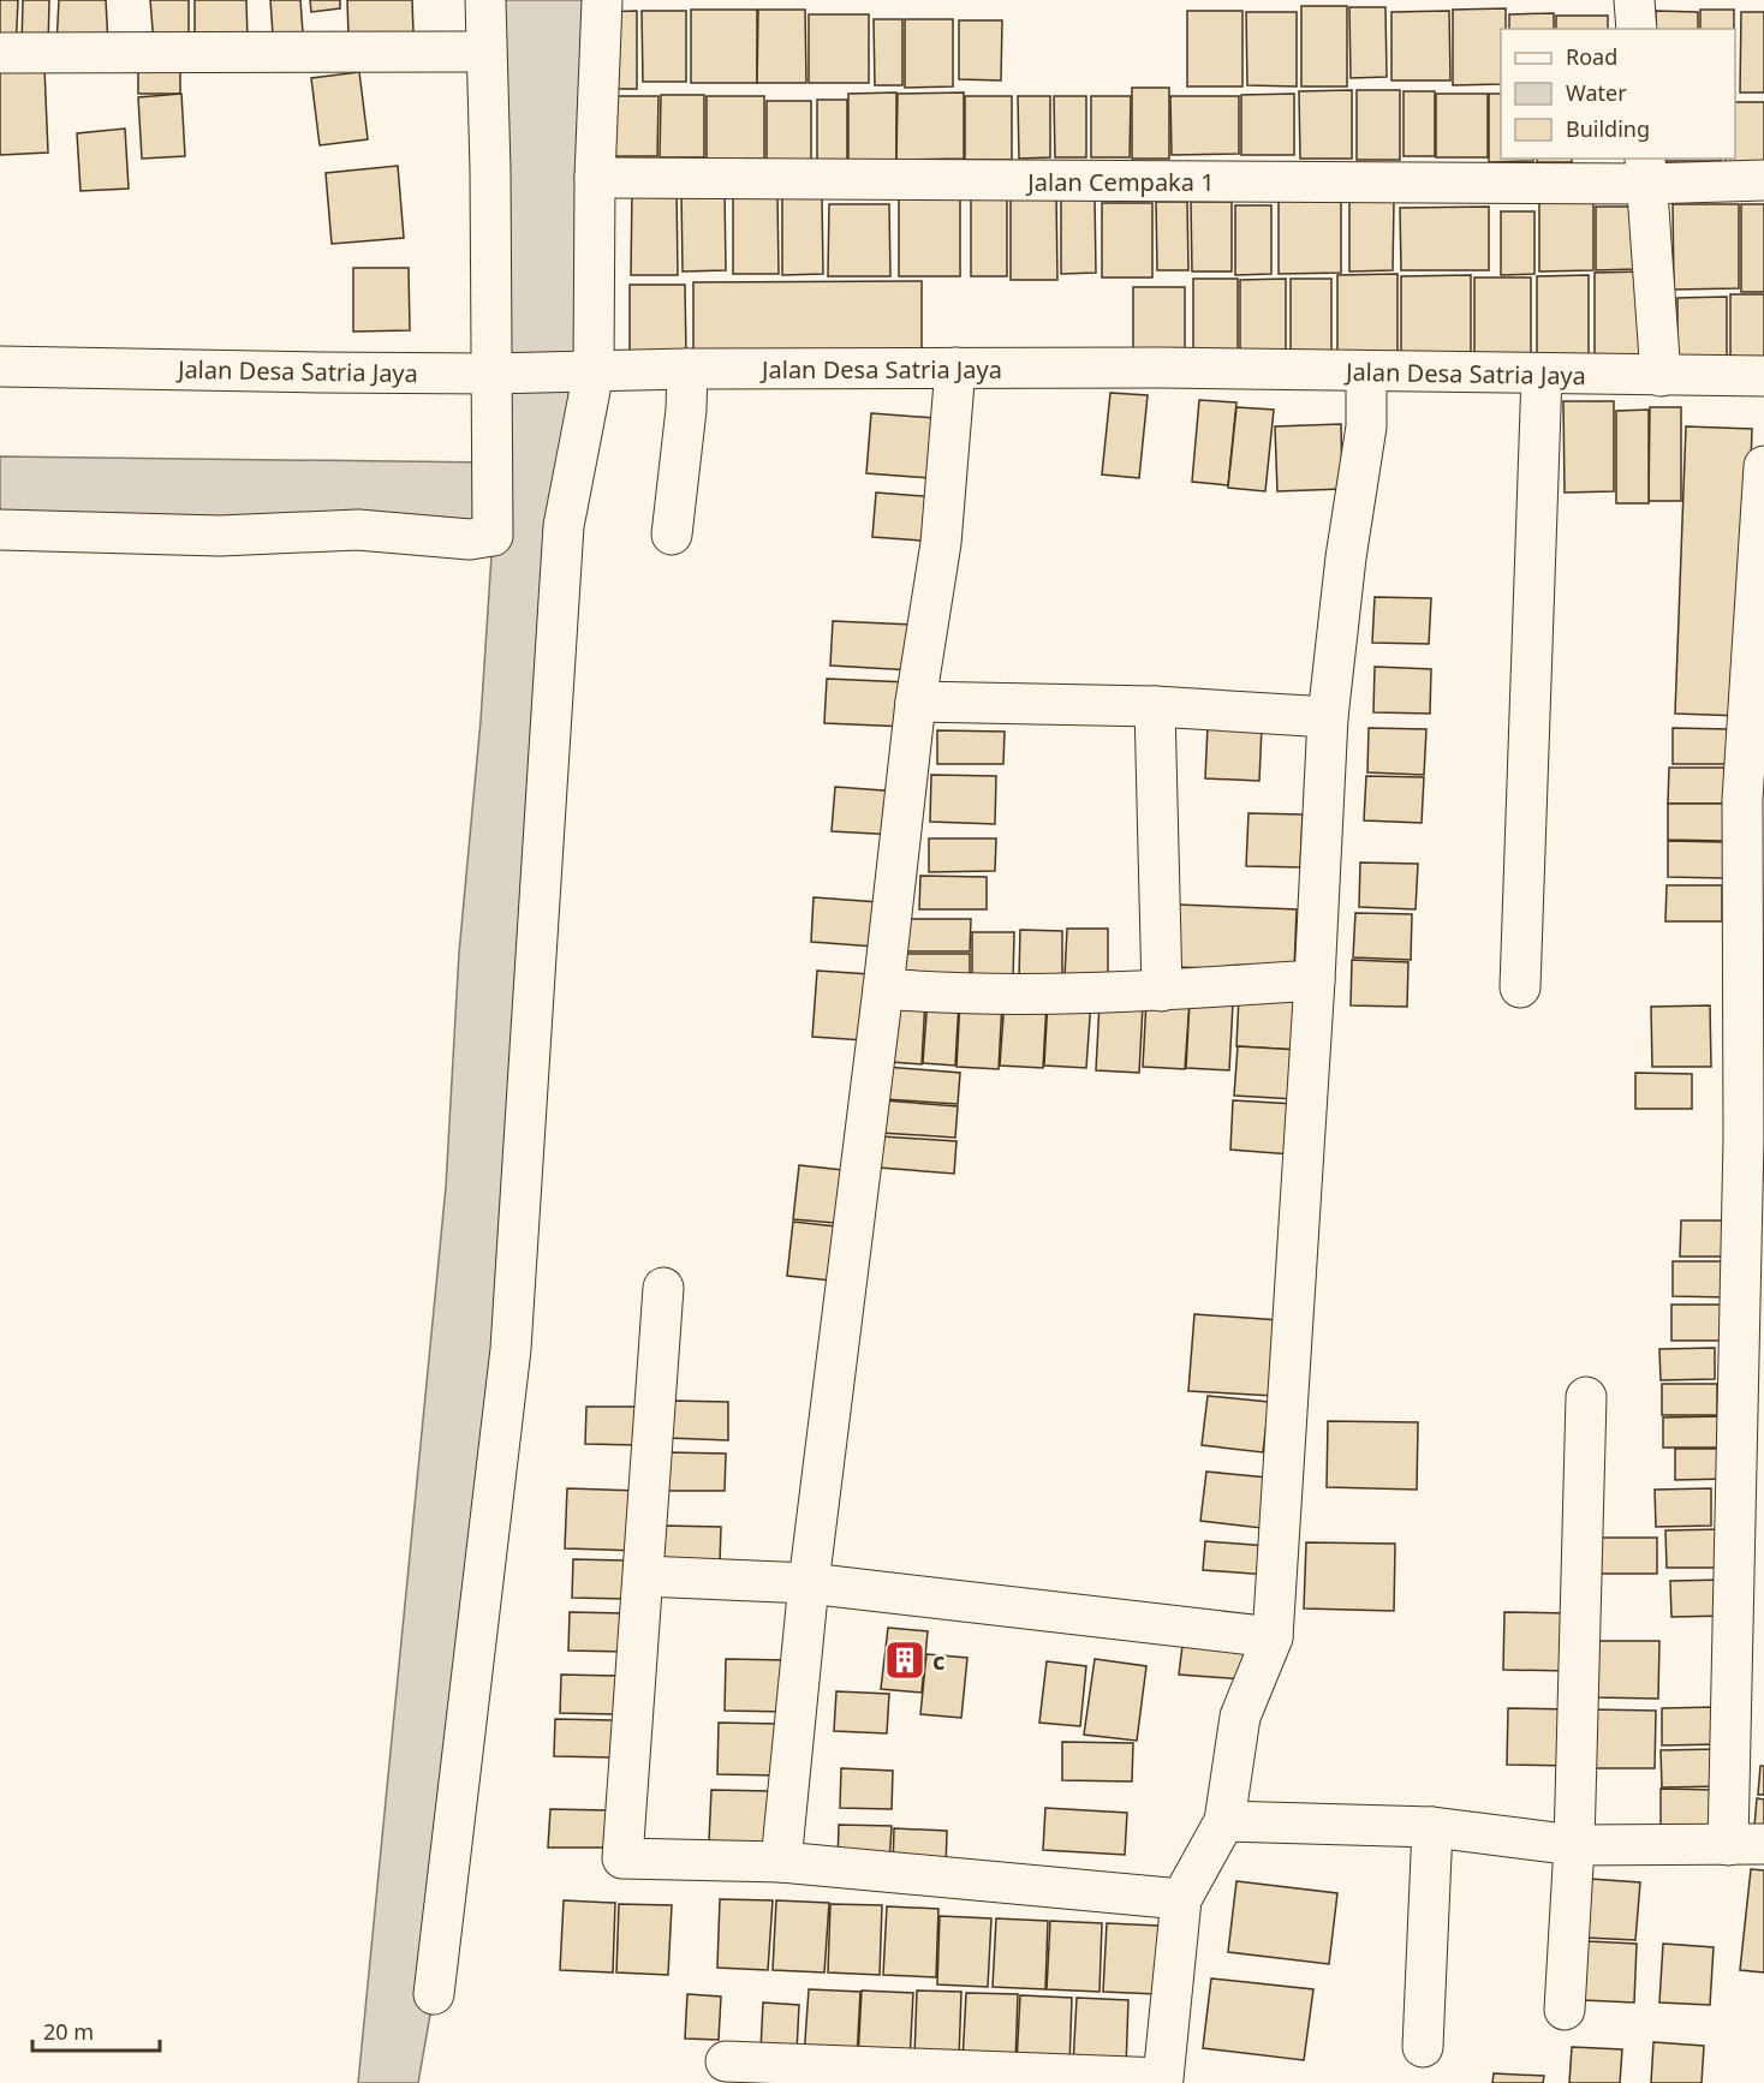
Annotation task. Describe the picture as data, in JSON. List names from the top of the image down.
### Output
{
  "streets": {
    "street": ["Jalan Cempaka 1", "Jalan Desa Satria Jaya"]
  },
  "places": {
    "building": ["c"]
  },
  "legend": ["Road", "Water", "Building"],
  "scale_bar": "20 m"
}
